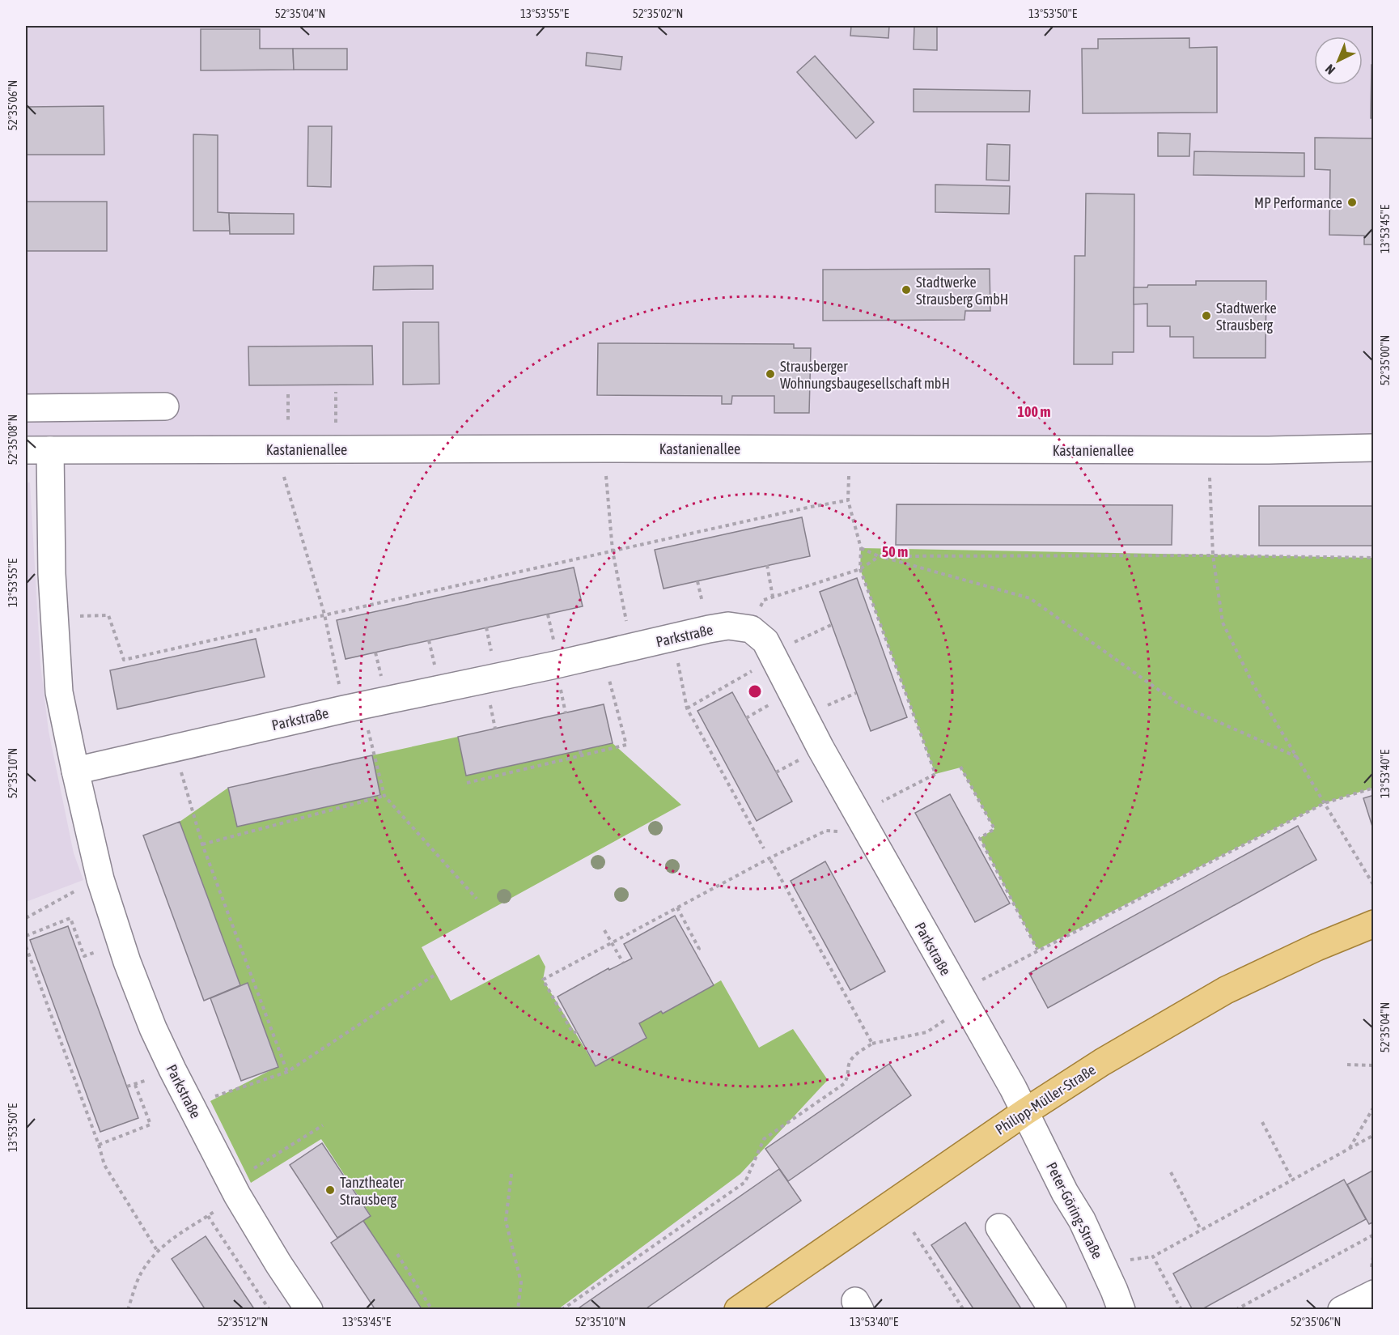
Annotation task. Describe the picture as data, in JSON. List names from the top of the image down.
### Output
{
  "streets": {
    "main road": ["Philipp-Müller-Straße"],
    "street": ["Kastanienallee", "Parkstraße", "Peter-Göring-Straße"]
  },
  "crossings": [
    ["Kastanienallee", "Parkstraße"],
    ["Parkstraße", "Philipp-Müller-Straße"],
    ["Parkstraße", "Peter-Göring-Straße"],
    ["Philipp-Müller-Straße", "Peter-Göring-Straße"]
  ],
  "places": [
    "MP Performance",
    "Stadtwerke Strausberg GmbH",
    "Stadtwerke Strausberg",
    "Strausberger Wohnungsbaugesellschaft mbH",
    "Tanztheater Strausberg"
  ],
  "north": "bottom left",
  "coordinates": [
    "52°35'04\"N",
    "13°53'55\"E",
    "52°35'02\"N",
    "13°53'50\"E",
    "52°35'06\"N",
    "13°53'45\"E",
    "52°35'00\"N",
    "52°35'08\"N",
    "52°35'10\"N",
    "13°53'40\"E",
    "52°35'12\"N"
  ],
  "rings": ["100 m", "50 m"]
}
